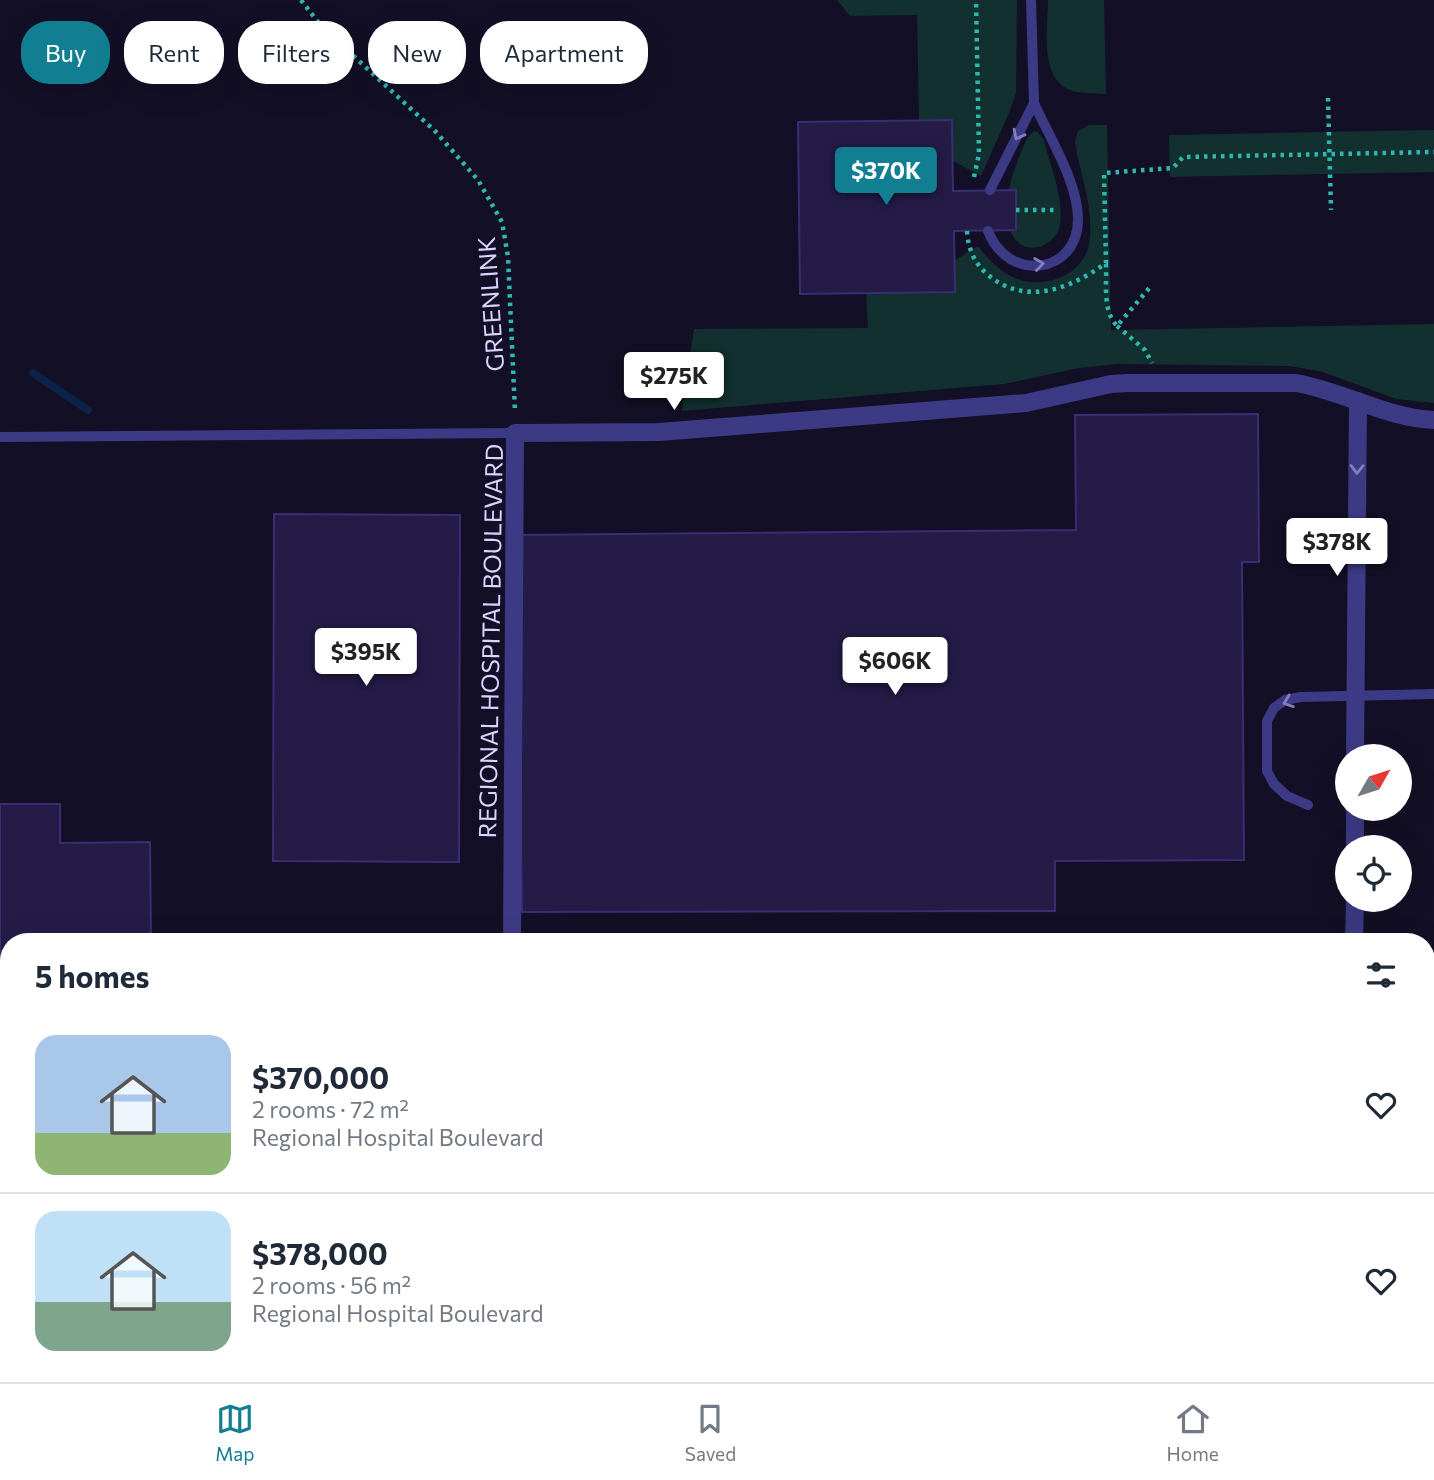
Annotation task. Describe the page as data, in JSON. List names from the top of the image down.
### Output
{
  "streets": {
    "street": ["REGIONAL HOSPITAL BOULEVARD"],
    "path": ["GREENLINK"]
  },
  "crossings": [
    ["GREENLINK", "REGIONAL HOSPITAL BOULEVARD"]
  ],
  "north": "top right",
  "page": {
    "chip": [
      "Buy",
      "Rent",
      "Filters",
      "New",
      "Apartment"
    ],
    "price": [
      "$370K",
      "$275K",
      "$378K",
      "$395K",
      "$606K"
    ],
    "heading": "5 homes",
    "list": [
      {
        "name": "$370,000",
        "note": "2 rooms · 72 m² · Regional Hospital Boulevard"
      },
      {
        "name": "$378,000",
        "note": "2 rooms · 56 m² · Regional Hospital Boulevard"
      }
    ],
    "tabs": ["Map", "Saved", "Home"]
  }
}
